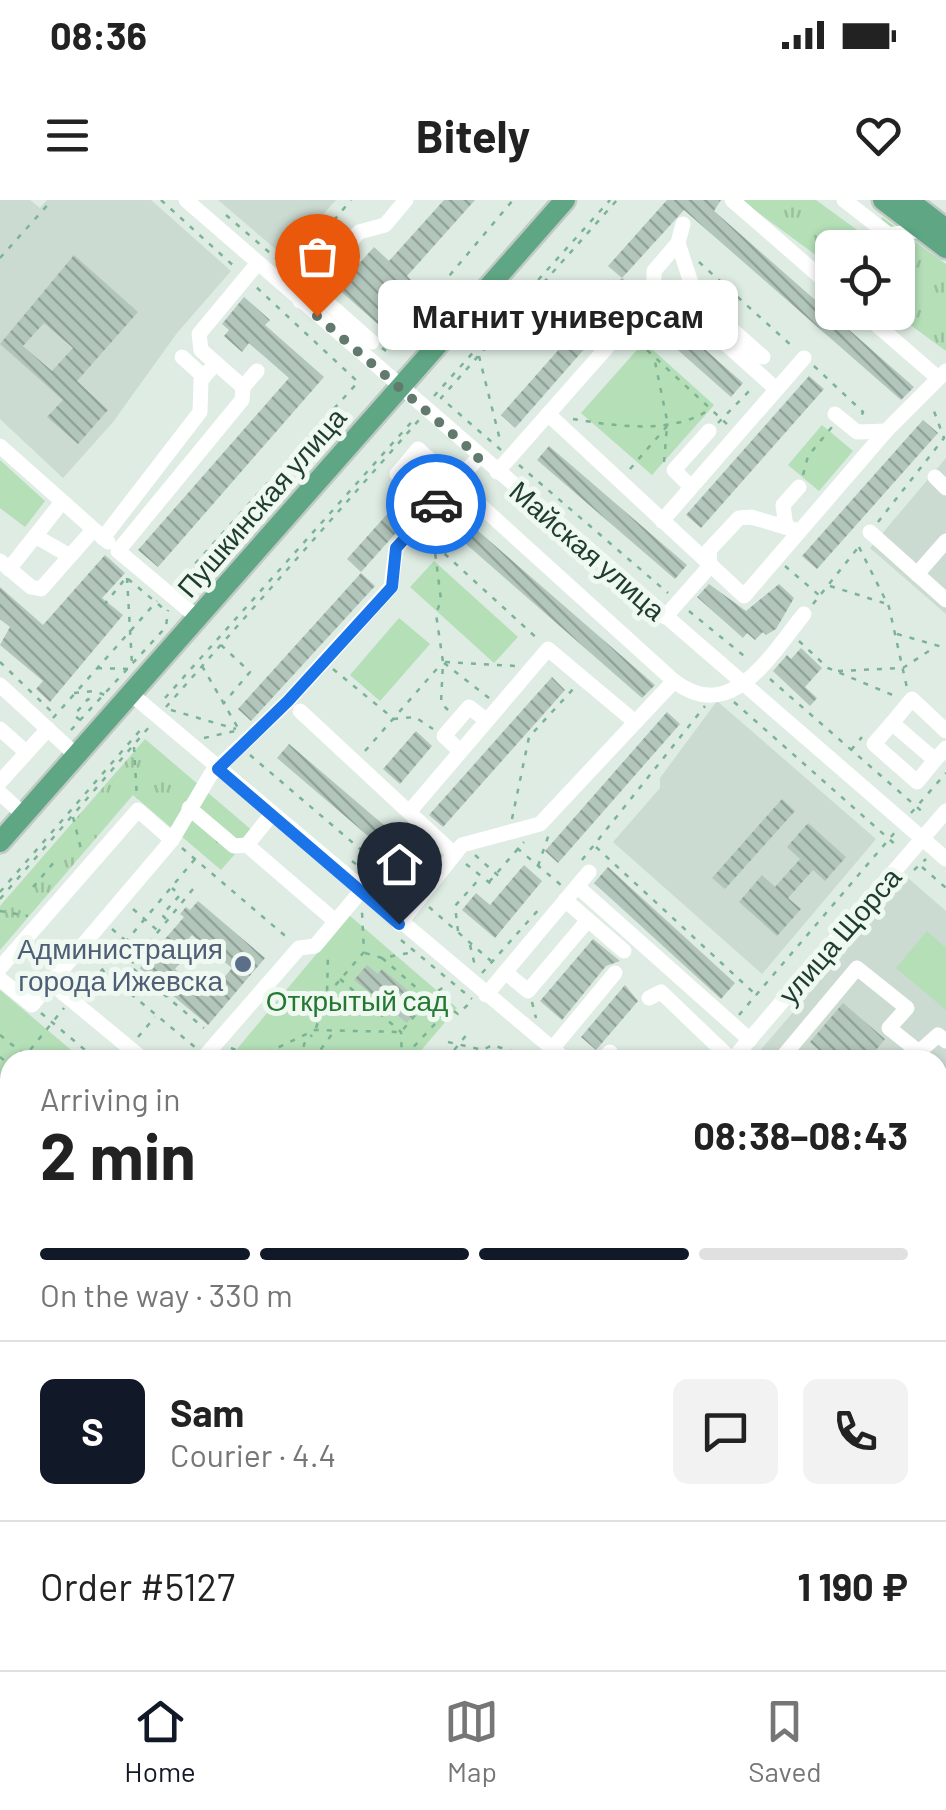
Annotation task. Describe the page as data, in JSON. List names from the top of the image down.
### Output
{
  "streets": {
    "main road": ["Пушкинская улица"],
    "street": ["Майская улица", "улица Щорса"]
  },
  "crossings": [
    ["Пушкинская улица", "Майская улица"],
    ["Майская улица", "улица Щорса"]
  ],
  "parks": ["Открытый сад"],
  "places": ["Магнит универсам", "Администрация города Ижевска"],
  "page": {
    "status": "08:36",
    "header": "Bitely",
    "bubble": "Магнит универсам",
    "heading": ["2 min", "Arriving in", "08:38–08:43"],
    "panel": [
      "Sam",
      "Courier · 4.4",
      "Order #5127",
      "1 190 ₽"
    ],
    "bar": "On the way · 330 m",
    "round": "S",
    "tabs": ["Home", "Map", "Saved"]
  }
}
